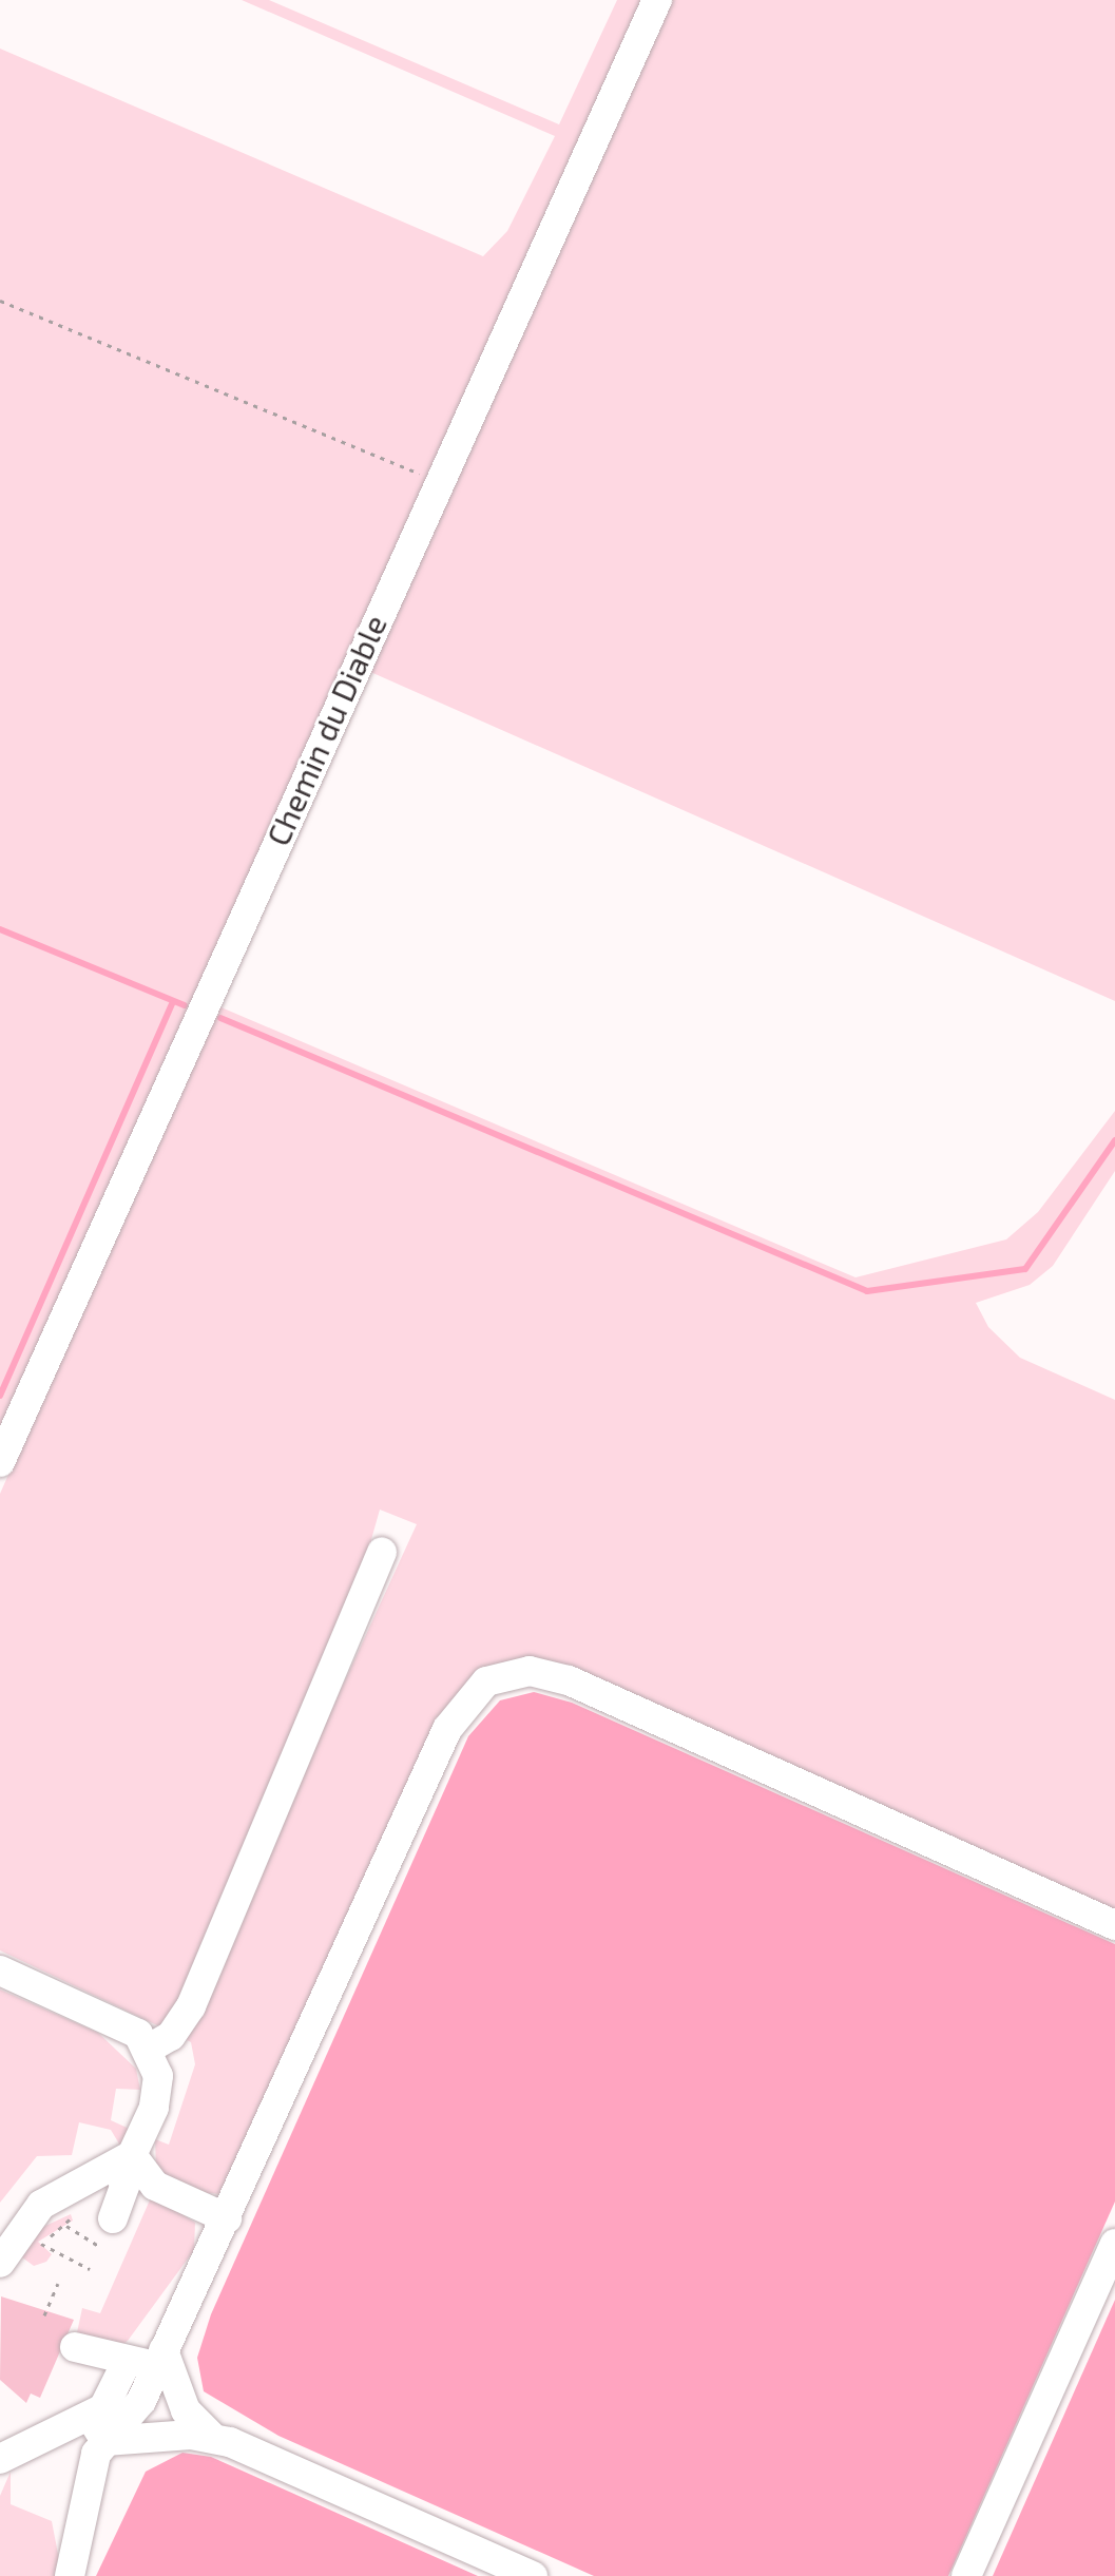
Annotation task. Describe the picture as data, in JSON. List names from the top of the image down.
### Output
{
  "streets": {
    "street": ["Chemin du Diable"]
  }
}
